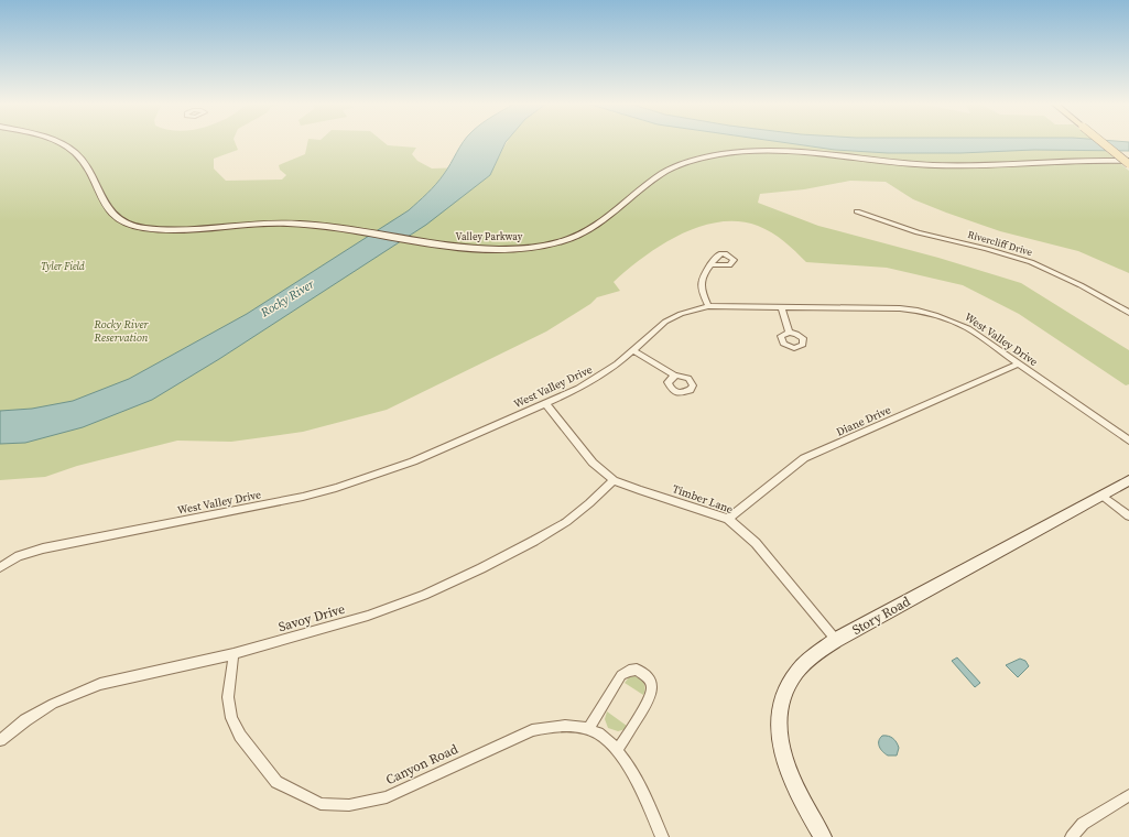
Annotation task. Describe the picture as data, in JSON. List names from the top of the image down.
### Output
{
  "streets": {
    "street": [
      "Valley Parkway",
      "Rivercliff Drive",
      "West Valley Drive",
      "Diane Drive",
      "Timber Lane",
      "Story Road",
      "Savoy Drive",
      "Canyon Road"
    ]
  },
  "crossings": [
    ["West Valley Drive", "Diane Drive"],
    ["West Valley Drive", "Timber Lane"],
    ["Diane Drive", "Timber Lane"],
    ["Timber Lane", "Story Road"],
    ["Timber Lane", "Savoy Drive"],
    ["Savoy Drive", "Canyon Road"]
  ],
  "water": ["Rocky River"],
  "parks": ["Tyler Field", "Rocky River Reservation"]
}
